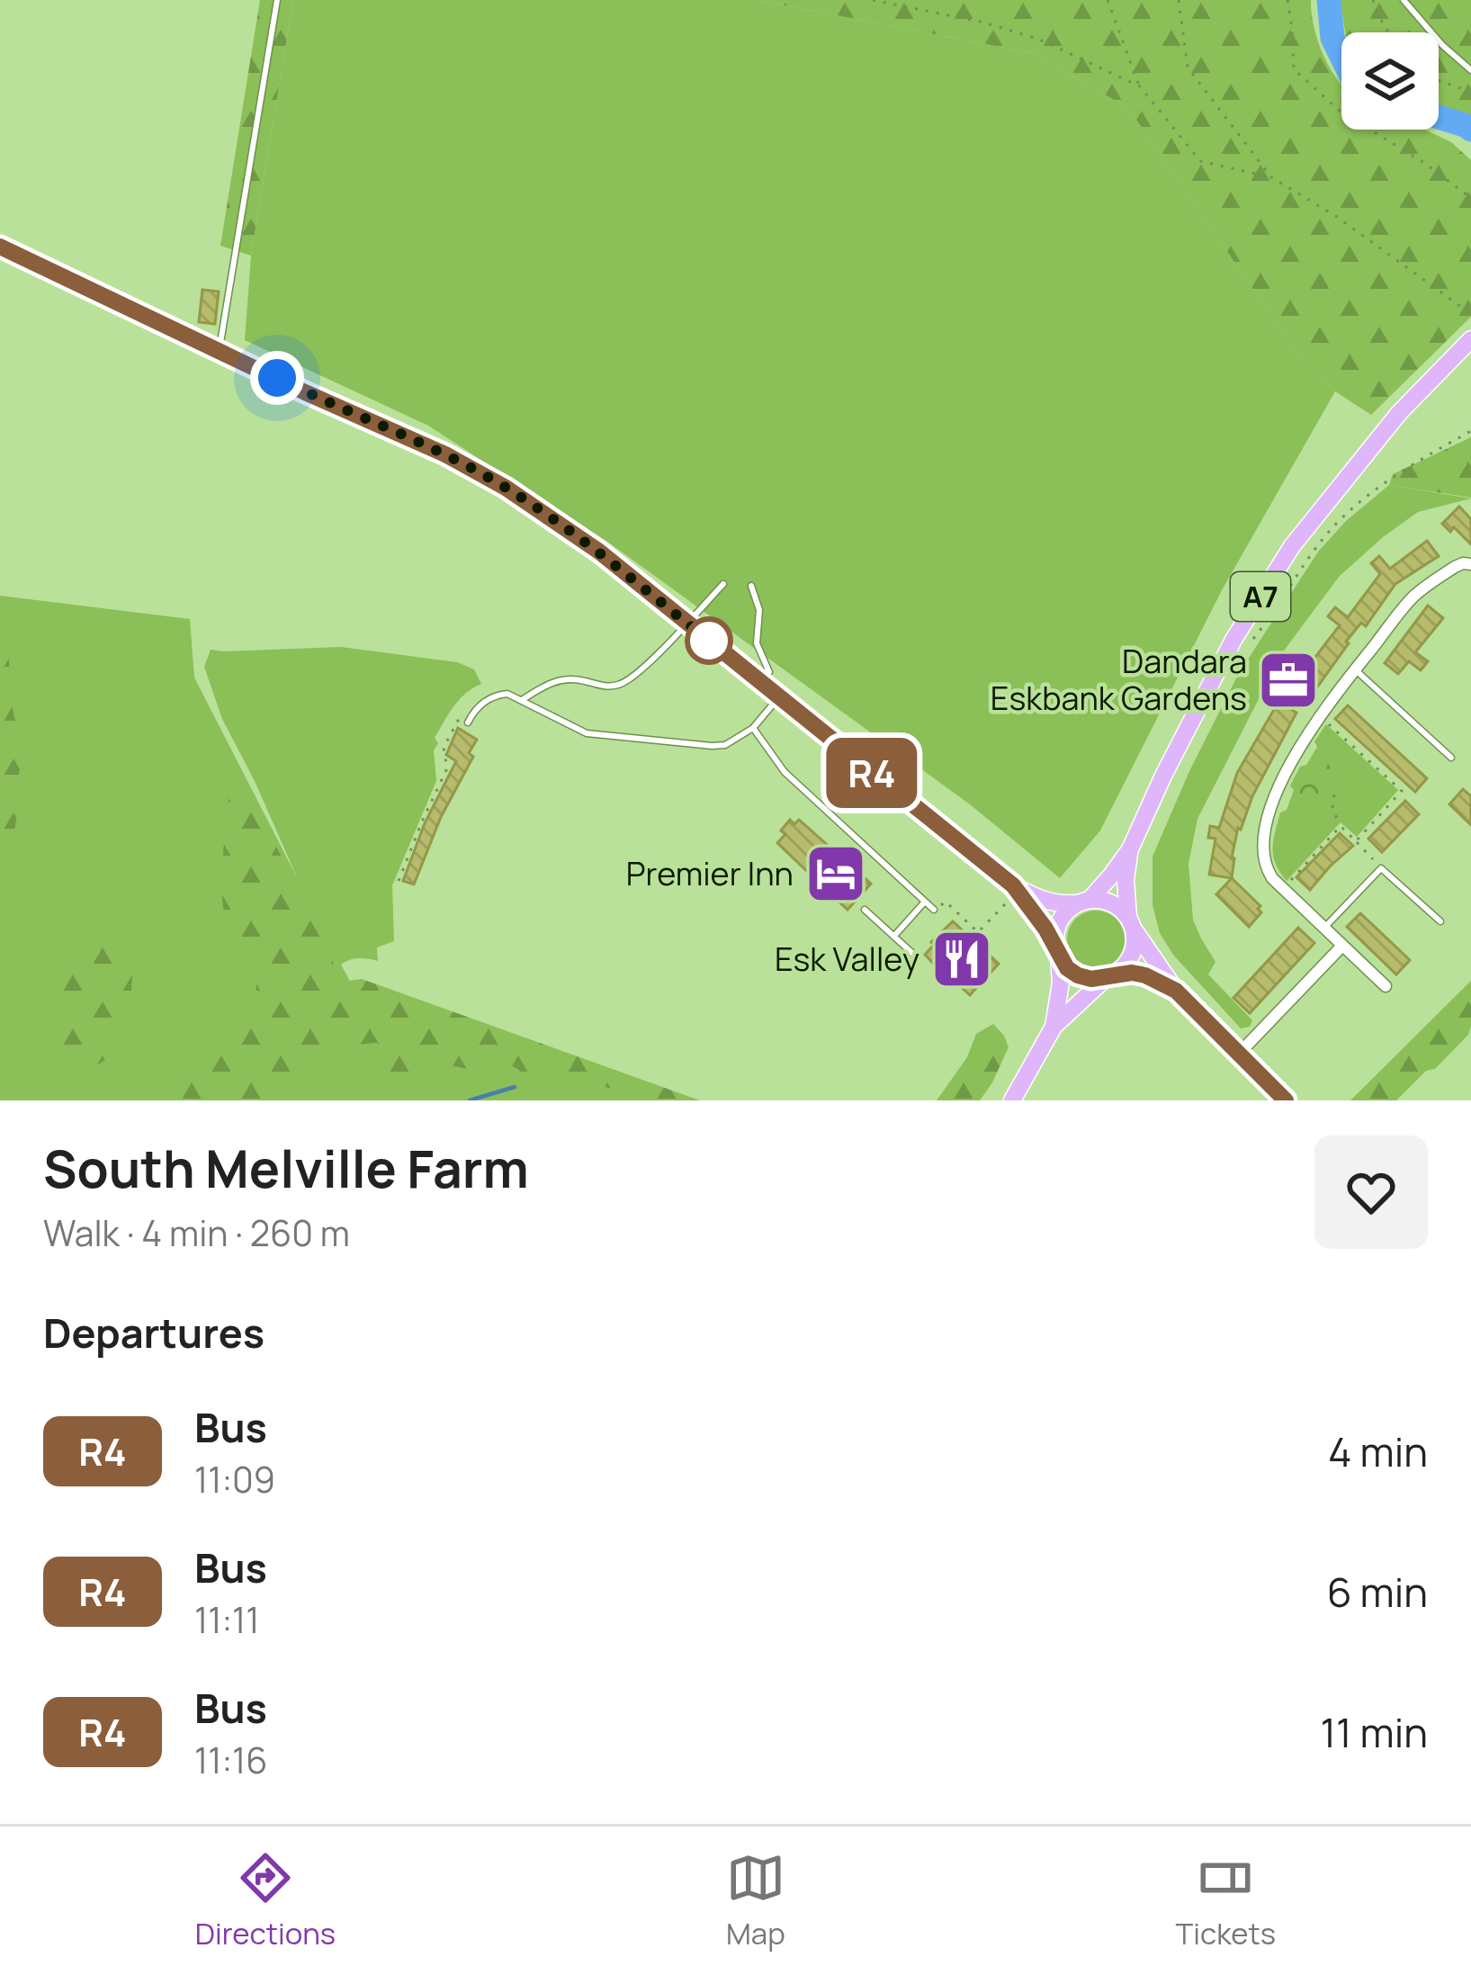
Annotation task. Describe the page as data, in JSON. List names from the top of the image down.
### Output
{
  "streets": {
    "main road": ["A7"]
  },
  "places": {
    "office": ["Dandara Eskbank Gardens"],
    "hotel": ["Premier Inn"],
    "restaurant": ["Esk Valley"]
  },
  "lines": ["bus line R4"],
  "page": {
    "on_map": "R4",
    "heading": [
      ["South Melville Farm", "Walk · 4 min · 260 m"],
      "Departures"
    ],
    "list": [
      {
        "mark": "R4",
        "name": "Bus",
        "note": "11:09",
        "value": "4 min"
      },
      {
        "mark": "R4",
        "name": "Bus",
        "note": "11:11",
        "value": "6 min"
      },
      {
        "mark": "R4",
        "name": "Bus",
        "note": "11:16",
        "value": "11 min"
      }
    ],
    "tabs": ["Directions", "Map", "Tickets"]
  }
}
